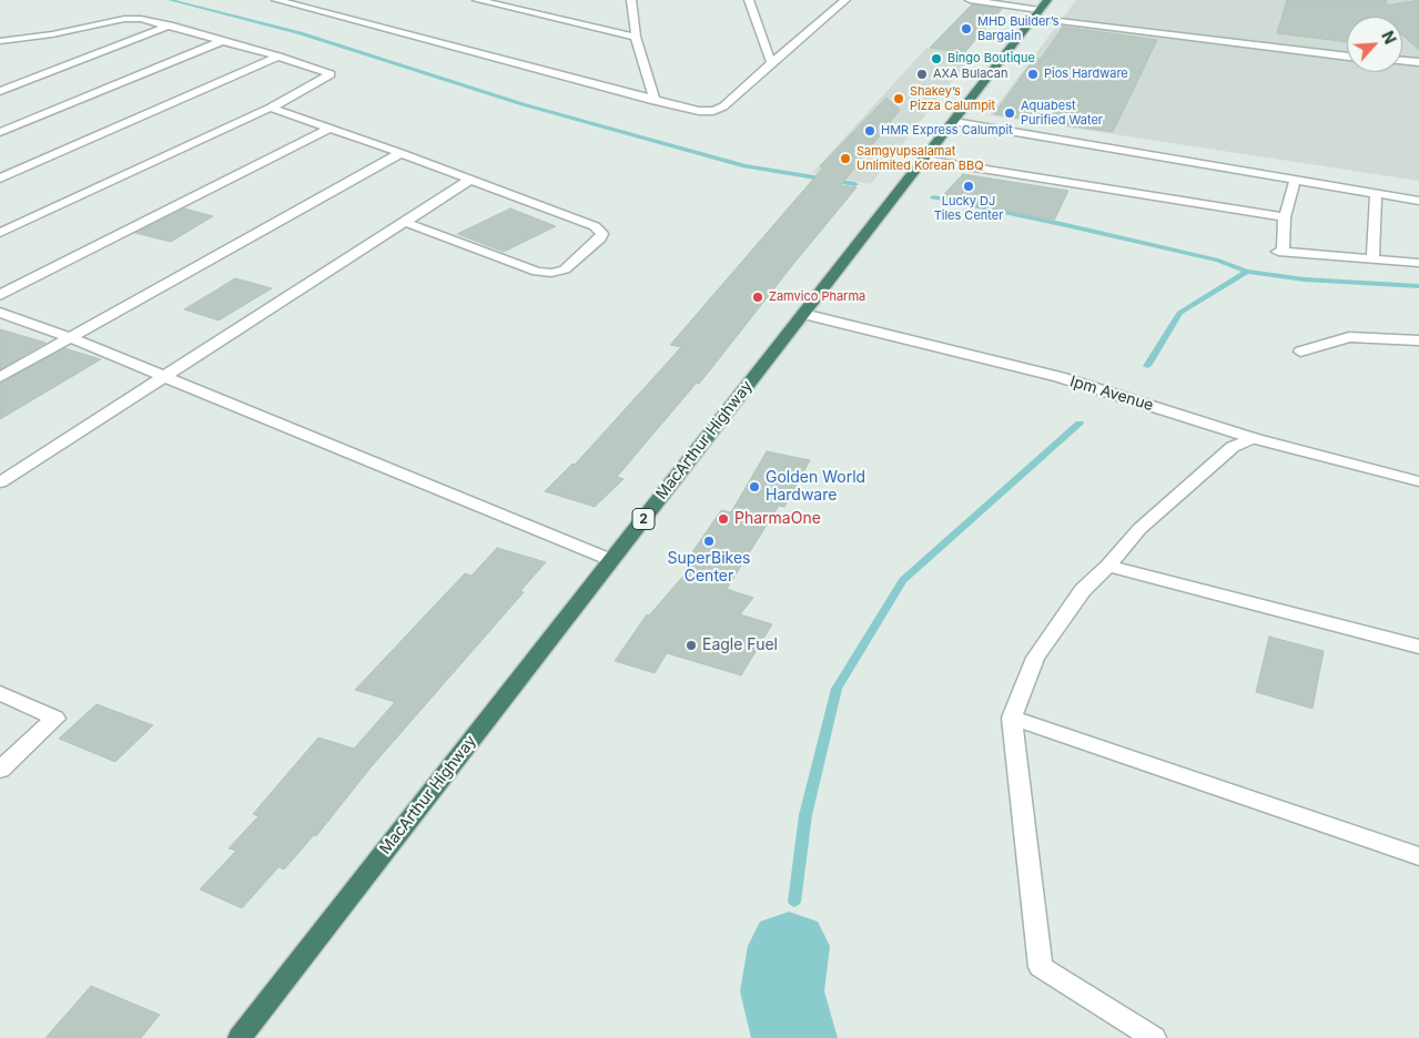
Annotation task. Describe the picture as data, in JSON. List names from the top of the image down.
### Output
{
  "streets": {
    "highway": ["MacArthur Highway", "2"],
    "street": ["Ipm Avenue"]
  },
  "crossings": [
    ["Ipm Avenue", "MacArthur Highway"]
  ],
  "places": [
    "MHD Builder’s Bargain",
    "Bingo Boutique",
    "AXA Bulacan",
    "Pios Hardware",
    "Shakey’s Pizza Calumpit",
    "Aquabest Purified Water",
    "HMR Express Calumpit",
    "Samgyupsalamat Unlimited Korean BBQ",
    "Lucky DJ Tiles Center",
    "Zamvico Pharma",
    "Golden World Hardware",
    "PharmaOne",
    "SuperBikes Center",
    "Eagle Fuel"
  ],
  "north": "top right"
}
